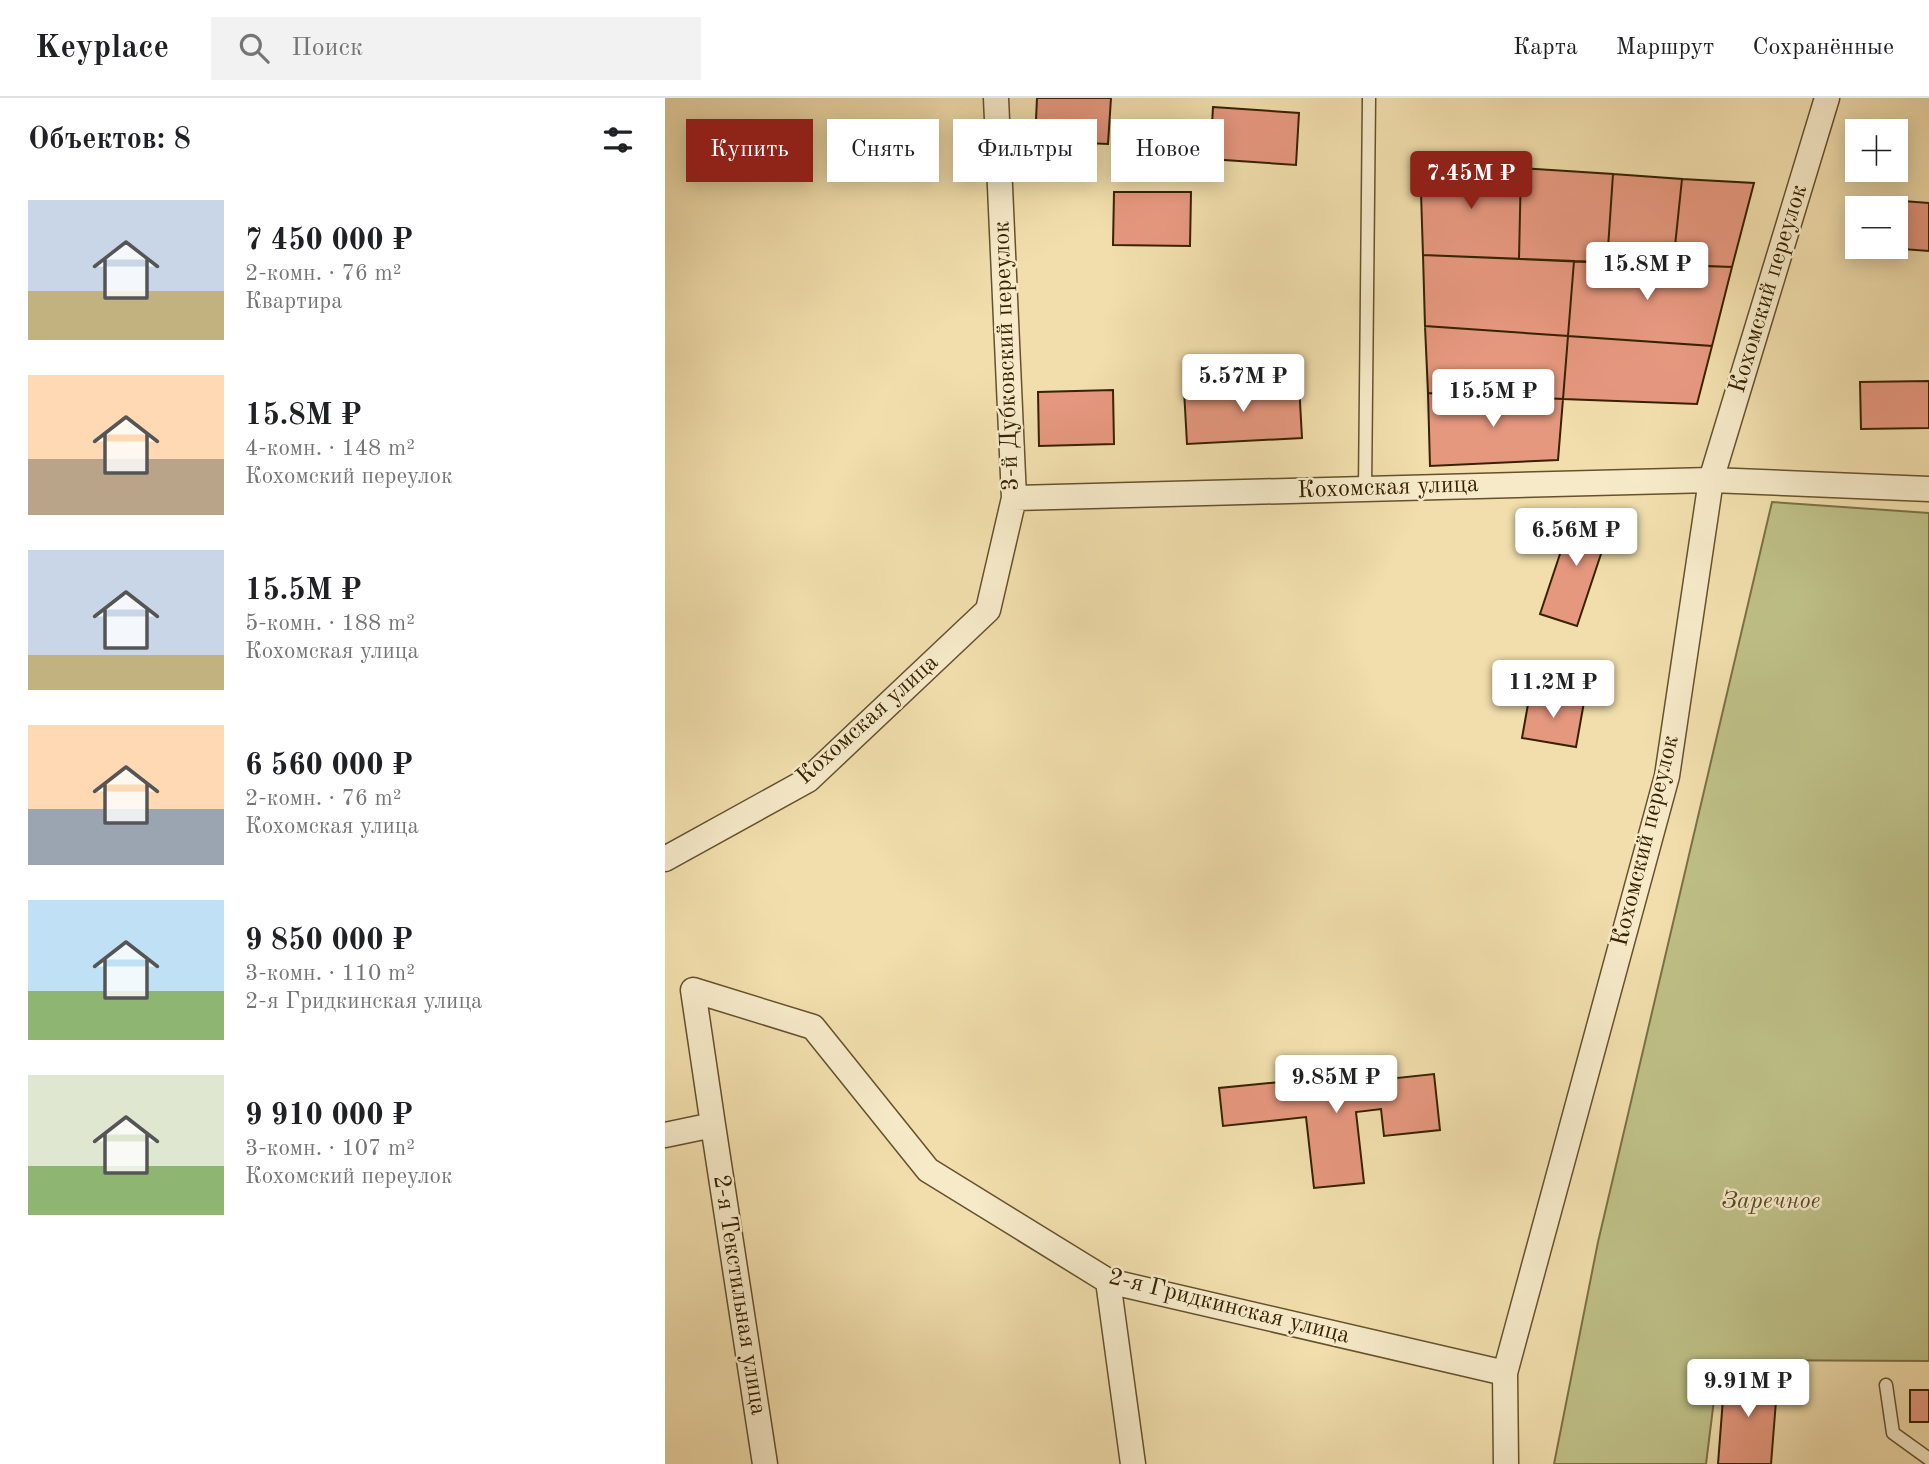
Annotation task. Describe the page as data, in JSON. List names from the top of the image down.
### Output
{
  "streets": {
    "street": [
      "Кохомский переулок",
      "3-й Дубковский переулок",
      "Кохомская улица",
      "2-я Текстильная улица",
      "2-я Гридкинская улица"
    ]
  },
  "crossings": [
    ["Кохомский переулок", "Кохомская улица"],
    ["Кохомский переулок", "2-я Гридкинская улица"],
    ["3-й Дубковский переулок", "Кохомская улица"],
    ["2-я Текстильная улица", "2-я Гридкинская улица"]
  ],
  "parks": ["Заречное"],
  "page": {
    "header": "Keyplace",
    "search": "Поиск",
    "nav": ["Карта", "Маршрут", "Сохранённые"],
    "heading": "Объектов: 8",
    "map_buttons": ["+", "−"],
    "chip": [
      "Купить",
      "Снять",
      "Фильтры",
      "Новое"
    ],
    "price": [
      "7.45M ₽",
      "15.8M ₽",
      "5.57M ₽",
      "15.5M ₽",
      "6.56M ₽",
      "11.2M ₽",
      "9.85M ₽",
      "9.91M ₽"
    ],
    "list": [
      {
        "name": "7 450 000 ₽",
        "note": "2-комн. · 76 m² · Квартира"
      },
      {
        "name": "15.8M ₽",
        "note": "4-комн. · 148 m² · Кохомский переулок"
      },
      {
        "name": "15.5M ₽",
        "note": "5-комн. · 188 m² · Кохомская улица"
      },
      {
        "name": "6 560 000 ₽",
        "note": "2-комн. · 76 m² · Кохомская улица"
      },
      {
        "name": "9 850 000 ₽",
        "note": "3-комн. · 110 m² · 2-я Гридкинская улица"
      },
      {
        "name": "9 910 000 ₽",
        "note": "3-комн. · 107 m² · Кохомский переулок"
      }
    ]
  }
}
